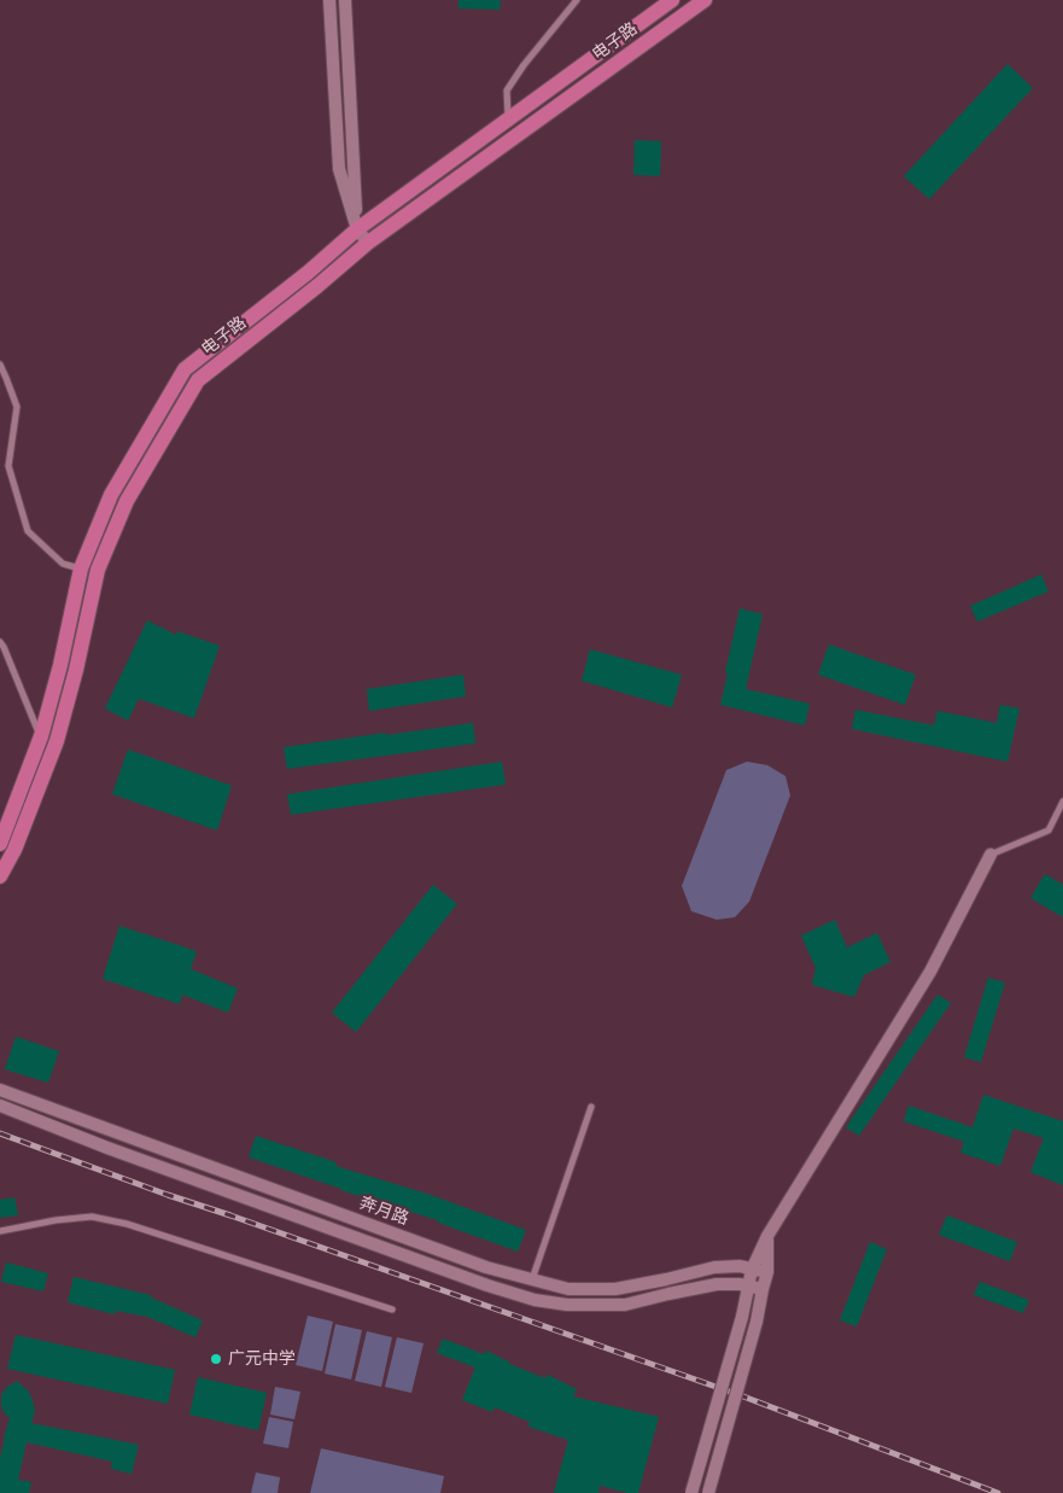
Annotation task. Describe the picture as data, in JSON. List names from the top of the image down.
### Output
{
  "streets": {
    "main road": ["电子路"],
    "street": ["奔月路"]
  },
  "places": ["广元中学"]
}
